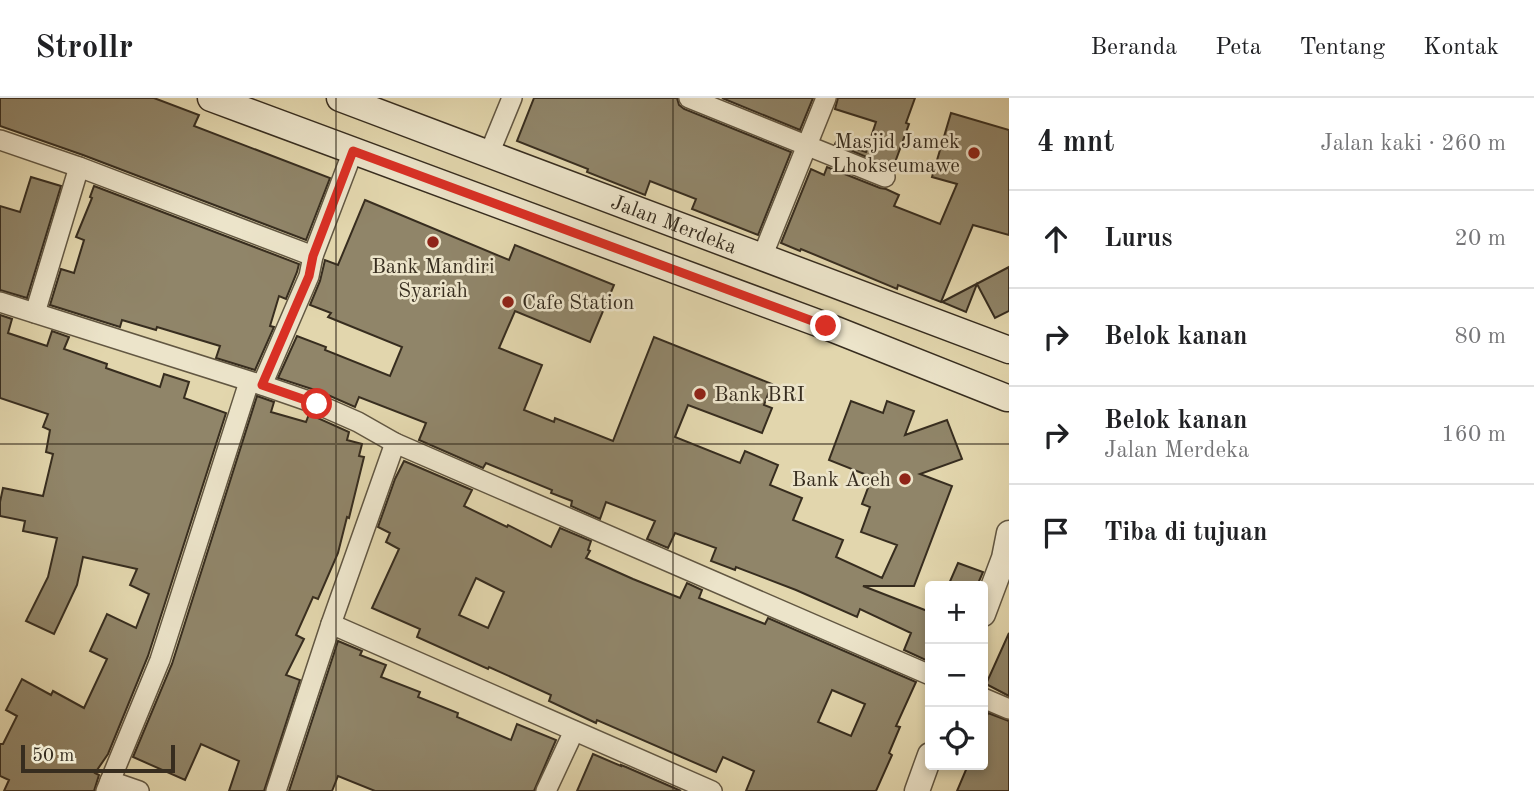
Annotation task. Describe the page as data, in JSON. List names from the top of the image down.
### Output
{
  "streets": {
    "main road": ["Jalan Merdeka"]
  },
  "places": [
    "Masjid Jamek Lhokseumawe",
    "Bank Mandiri Syariah",
    "Cafe Station",
    "Bank BRI",
    "Bank Aceh"
  ],
  "scale_bar": "50 m",
  "page": {
    "header": "Strollr",
    "nav": [
      "Beranda",
      "Peta",
      "Tentang",
      "Kontak"
    ],
    "heading": ["4 mnt", "Jalan kaki · 260 m"],
    "list": [
      ["Lurus", "20 m"],
      ["Belok kanan", "80 m"],
      ["Belok kanan", "Jalan Merdeka", "160 m"],
      "Tiba di tujuan"
    ],
    "map_buttons": ["+", "−"],
    "scale": "50 m"
  }
}
